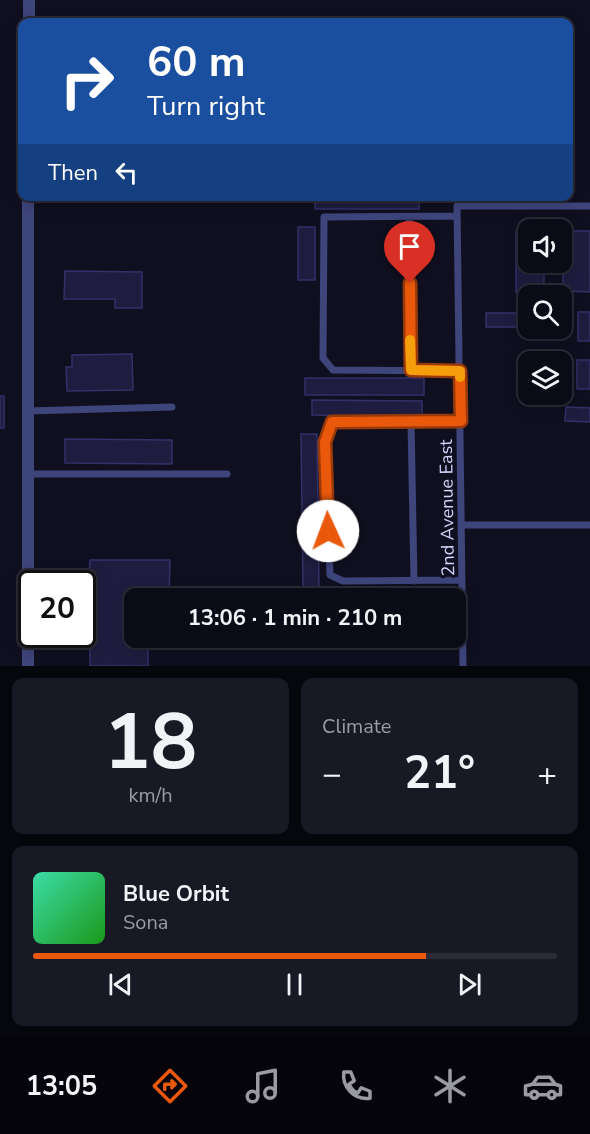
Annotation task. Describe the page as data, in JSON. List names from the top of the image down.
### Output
{
  "streets": {
    "lane": ["2nd Avenue East"]
  },
  "page": {
    "turn": ["60 m", "Turn right"],
    "then": "Then",
    "limit": "20",
    "trip": "13:06 · 1 min · 210 m",
    "tile": [
      ["18", "km/h"],
      "Climate"
    ],
    "heat": ["−", "21°", "+"],
    "song": ["Blue Orbit", "Sona"],
    "tabs": "13:05"
  }
}
